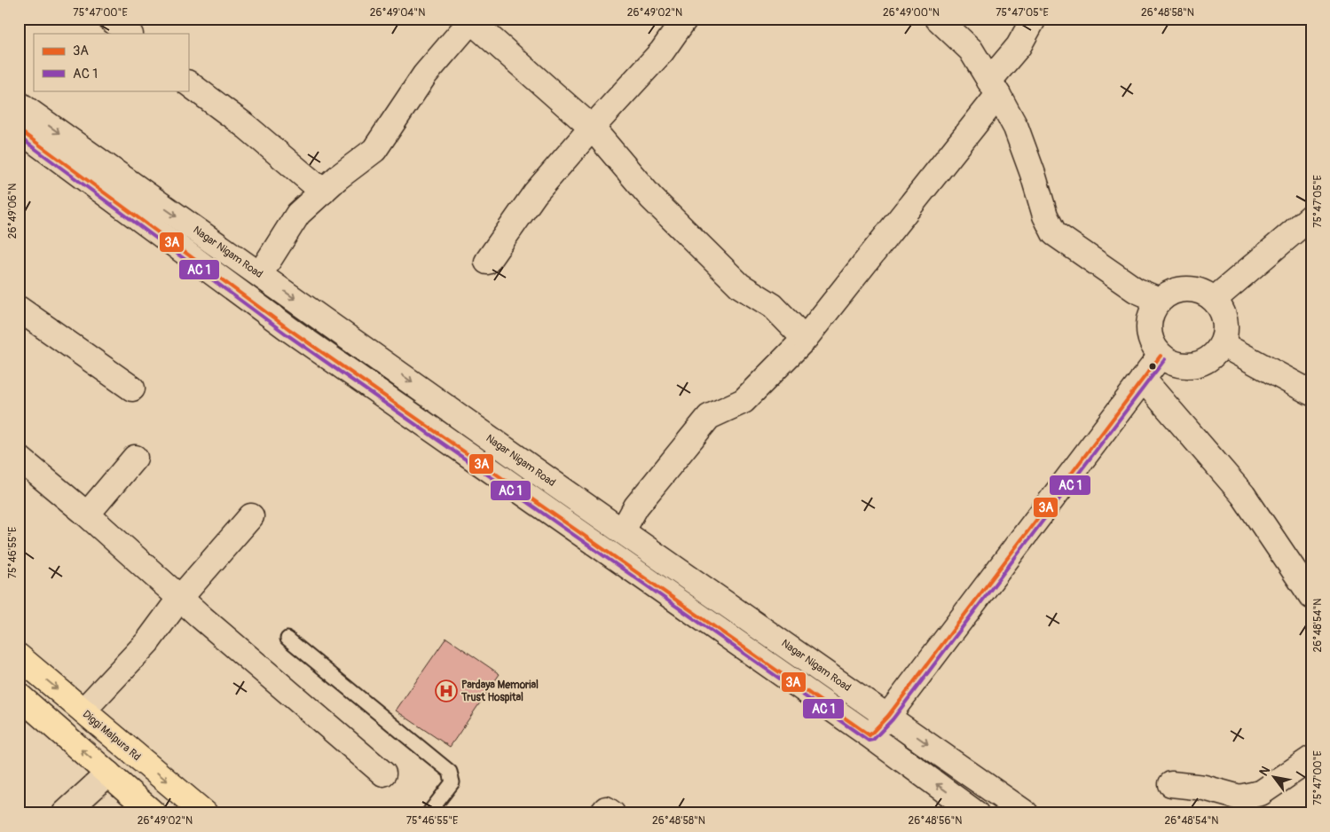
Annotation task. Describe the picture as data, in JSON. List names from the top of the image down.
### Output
{
  "streets": {
    "main road": ["Diggi Malpura Rd"],
    "street": ["Nagar Nigam Road"]
  },
  "places": {
    "hospital": ["Pardaya Memorial Trust Hospital"]
  },
  "lines": ["transit line 3A"],
  "legend": ["3A", "AC 1"],
  "north": "top left",
  "coordinates": [
    "75°47'00\"E",
    "26°49'04\"N",
    "26°49'02\"N",
    "26°49'00\"N",
    "75°47'05\"E",
    "26°48'58\"N",
    "26°49'06\"N",
    "75°46'55\"E",
    "26°48'54\"N",
    "26°48'56\"N"
  ]
}
